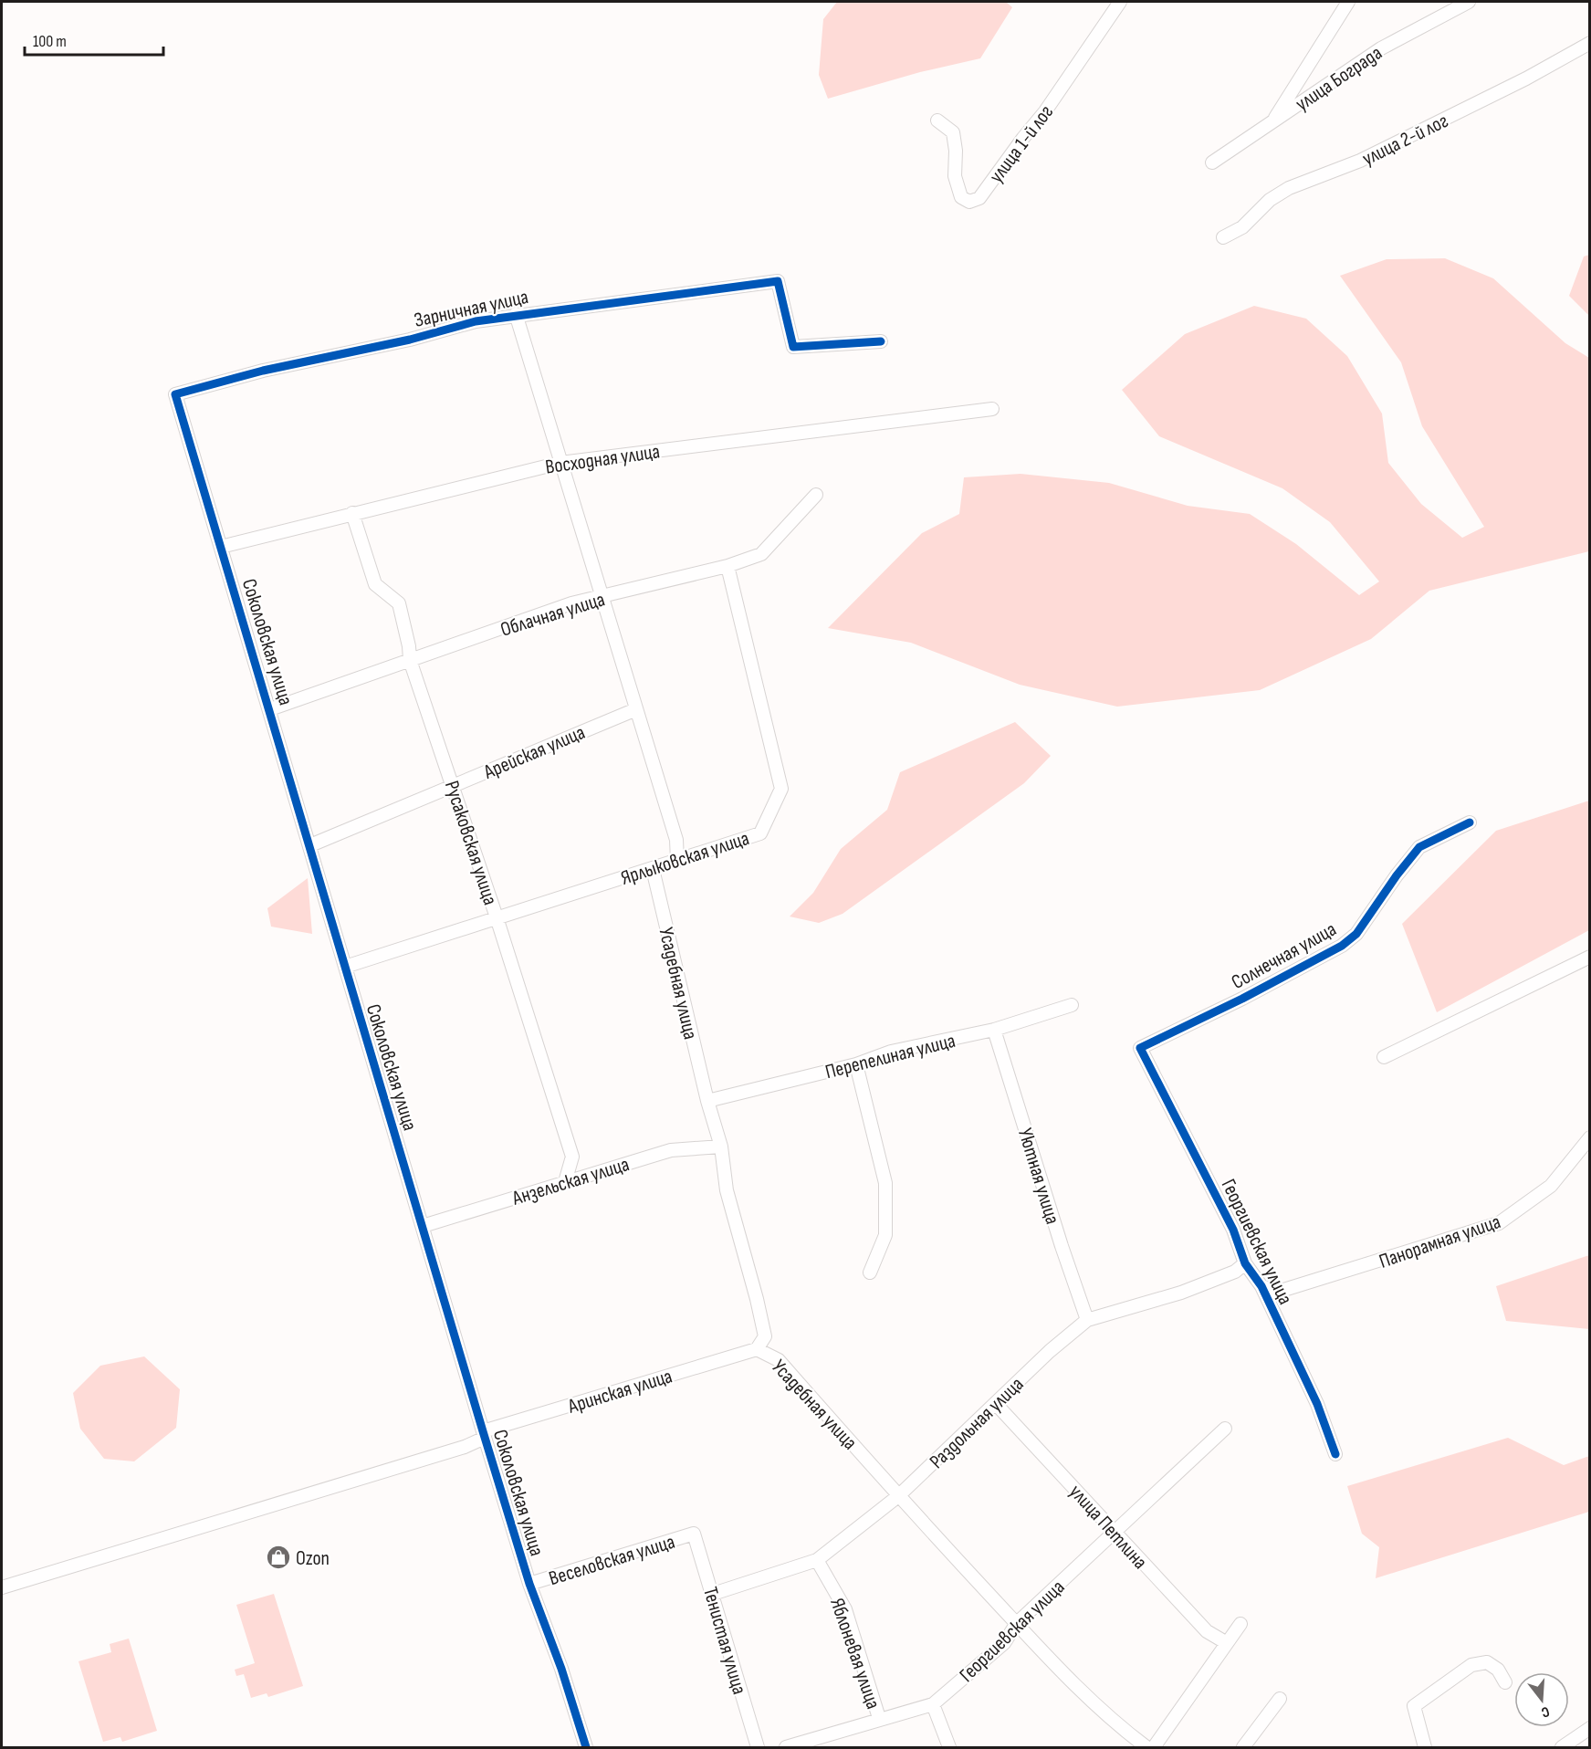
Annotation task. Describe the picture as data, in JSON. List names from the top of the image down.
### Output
{
  "streets": {
    "street": [
      "улица Бограда",
      "улица 2-й лог",
      "улица 1-й лог",
      "Зарничная улица",
      "Восходная улица",
      "Облачная улица",
      "Соколовская улица",
      "Арейская улица",
      "Русаковская улица",
      "Ярлыковская улица",
      "Солнечная улица",
      "Усадебная улица",
      "Перепелиная улица",
      "Уютная улица",
      "Анзельская улица",
      "Панорамная улица",
      "Георгиевская улица",
      "Аринская улица",
      "Раздольная улица",
      "улица Петлина",
      "Веселовская улица",
      "Тенистая улица",
      "Яблоневая улица"
    ]
  },
  "crossings": [
    ["Зарничная улица", "Соколовская улица"],
    ["Восходная улица", "Соколовская улица"],
    ["Восходная улица", "Русаковская улица"],
    ["Облачная улица", "Соколовская улица"],
    ["Облачная улица", "Русаковская улица"],
    ["Облачная улица", "Ярлыковская улица"],
    ["Соколовская улица", "Арейская улица"],
    ["Соколовская улица", "Ярлыковская улица"],
    ["Соколовская улица", "Анзельская улица"],
    ["Соколовская улица", "Аринская улица"],
    ["Соколовская улица", "Веселовская улица"],
    ["Арейская улица", "Русаковская улица"],
    ["Русаковская улица", "Ярлыковская улица"],
    ["Русаковская улица", "Анзельская улица"],
    ["Ярлыковская улица", "Усадебная улица"],
    ["Солнечная улица", "Георгиевская улица"],
    ["Усадебная улица", "Перепелиная улица"],
    ["Усадебная улица", "Анзельская улица"],
    ["Усадебная улица", "Георгиевская улица"],
    ["Усадебная улица", "Аринская улица"],
    ["Усадебная улица", "Раздольная улица"],
    ["Перепелиная улица", "Уютная улица"],
    ["Уютная улица", "Раздольная улица"],
    ["Панорамная улица", "Георгиевская улица"],
    ["Георгиевская улица", "Раздольная улица"],
    ["Георгиевская улица", "улица Петлина"],
    ["Георгиевская улица", "Яблоневая улица"],
    ["Раздольная улица", "улица Петлина"],
    ["Раздольная улица", "Тенистая улица"],
    ["Раздольная улица", "Яблоневая улица"],
    ["Веселовская улица", "Тенистая улица"]
  ],
  "places": {
    "shop": ["Ozon"]
  },
  "scale_bar": "100 m",
  "north": "bottom"
}
